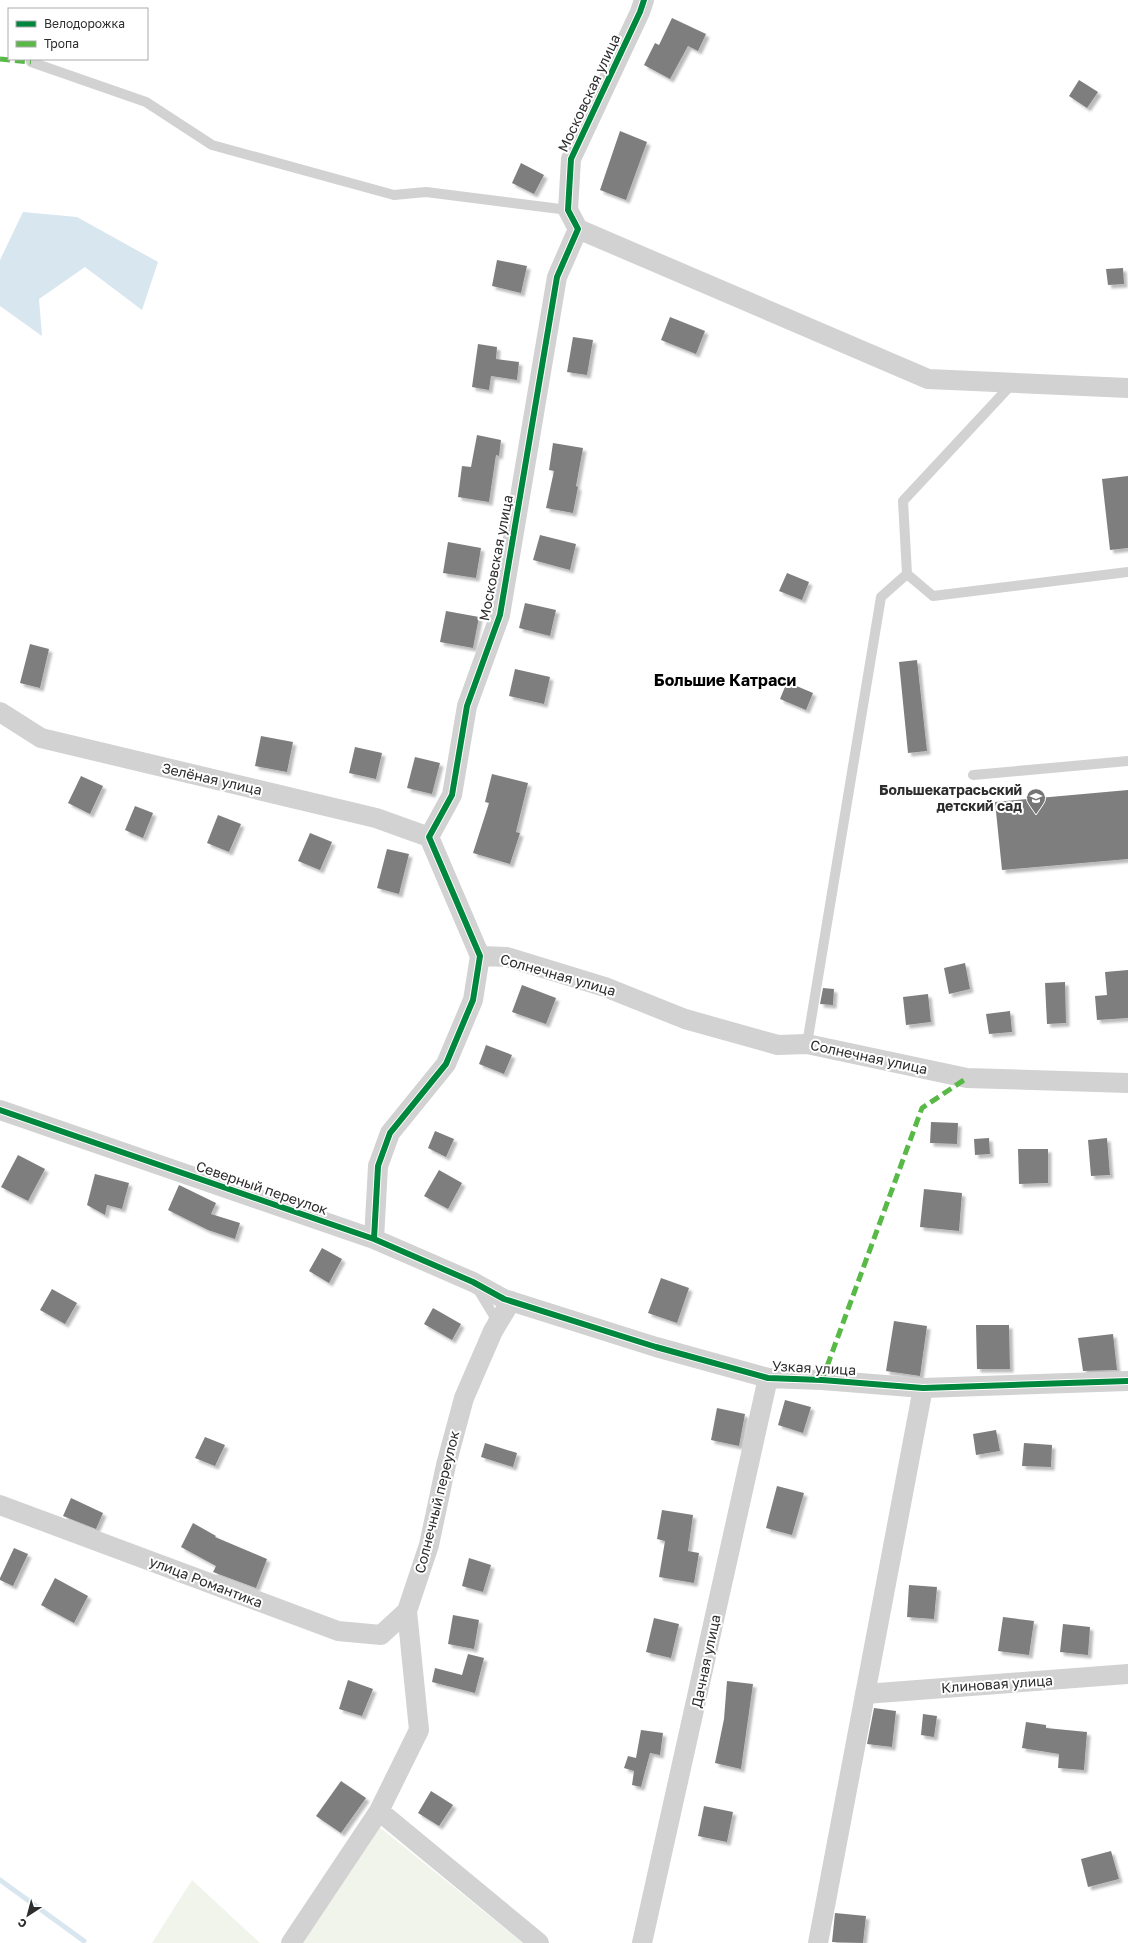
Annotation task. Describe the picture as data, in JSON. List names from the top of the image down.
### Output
{
  "streets": {
    "street": [
      "Московская улица",
      "Зелёная улица",
      "Солнечная улица",
      "Северный переулок",
      "Узкая улица",
      "Солнечный переулок",
      "улица Романтика",
      "Дачная улица",
      "Клиновая улица"
    ]
  },
  "crossings": [
    ["Московская улица", "Зелёная улица"],
    ["Северный переулок", "Узкая улица"],
    ["Северный переулок", "Солнечный переулок"],
    ["Узкая улица", "Солнечный переулок"],
    ["Узкая улица", "Дачная улица"],
    ["Солнечный переулок", "улица Романтика"]
  ],
  "districts": ["Большие Катраси"],
  "places": {
    "school or university": ["Большекатрасьский детский сад"]
  },
  "legend": ["Велодорожка", "Тропа"],
  "north": "bottom left"
}
